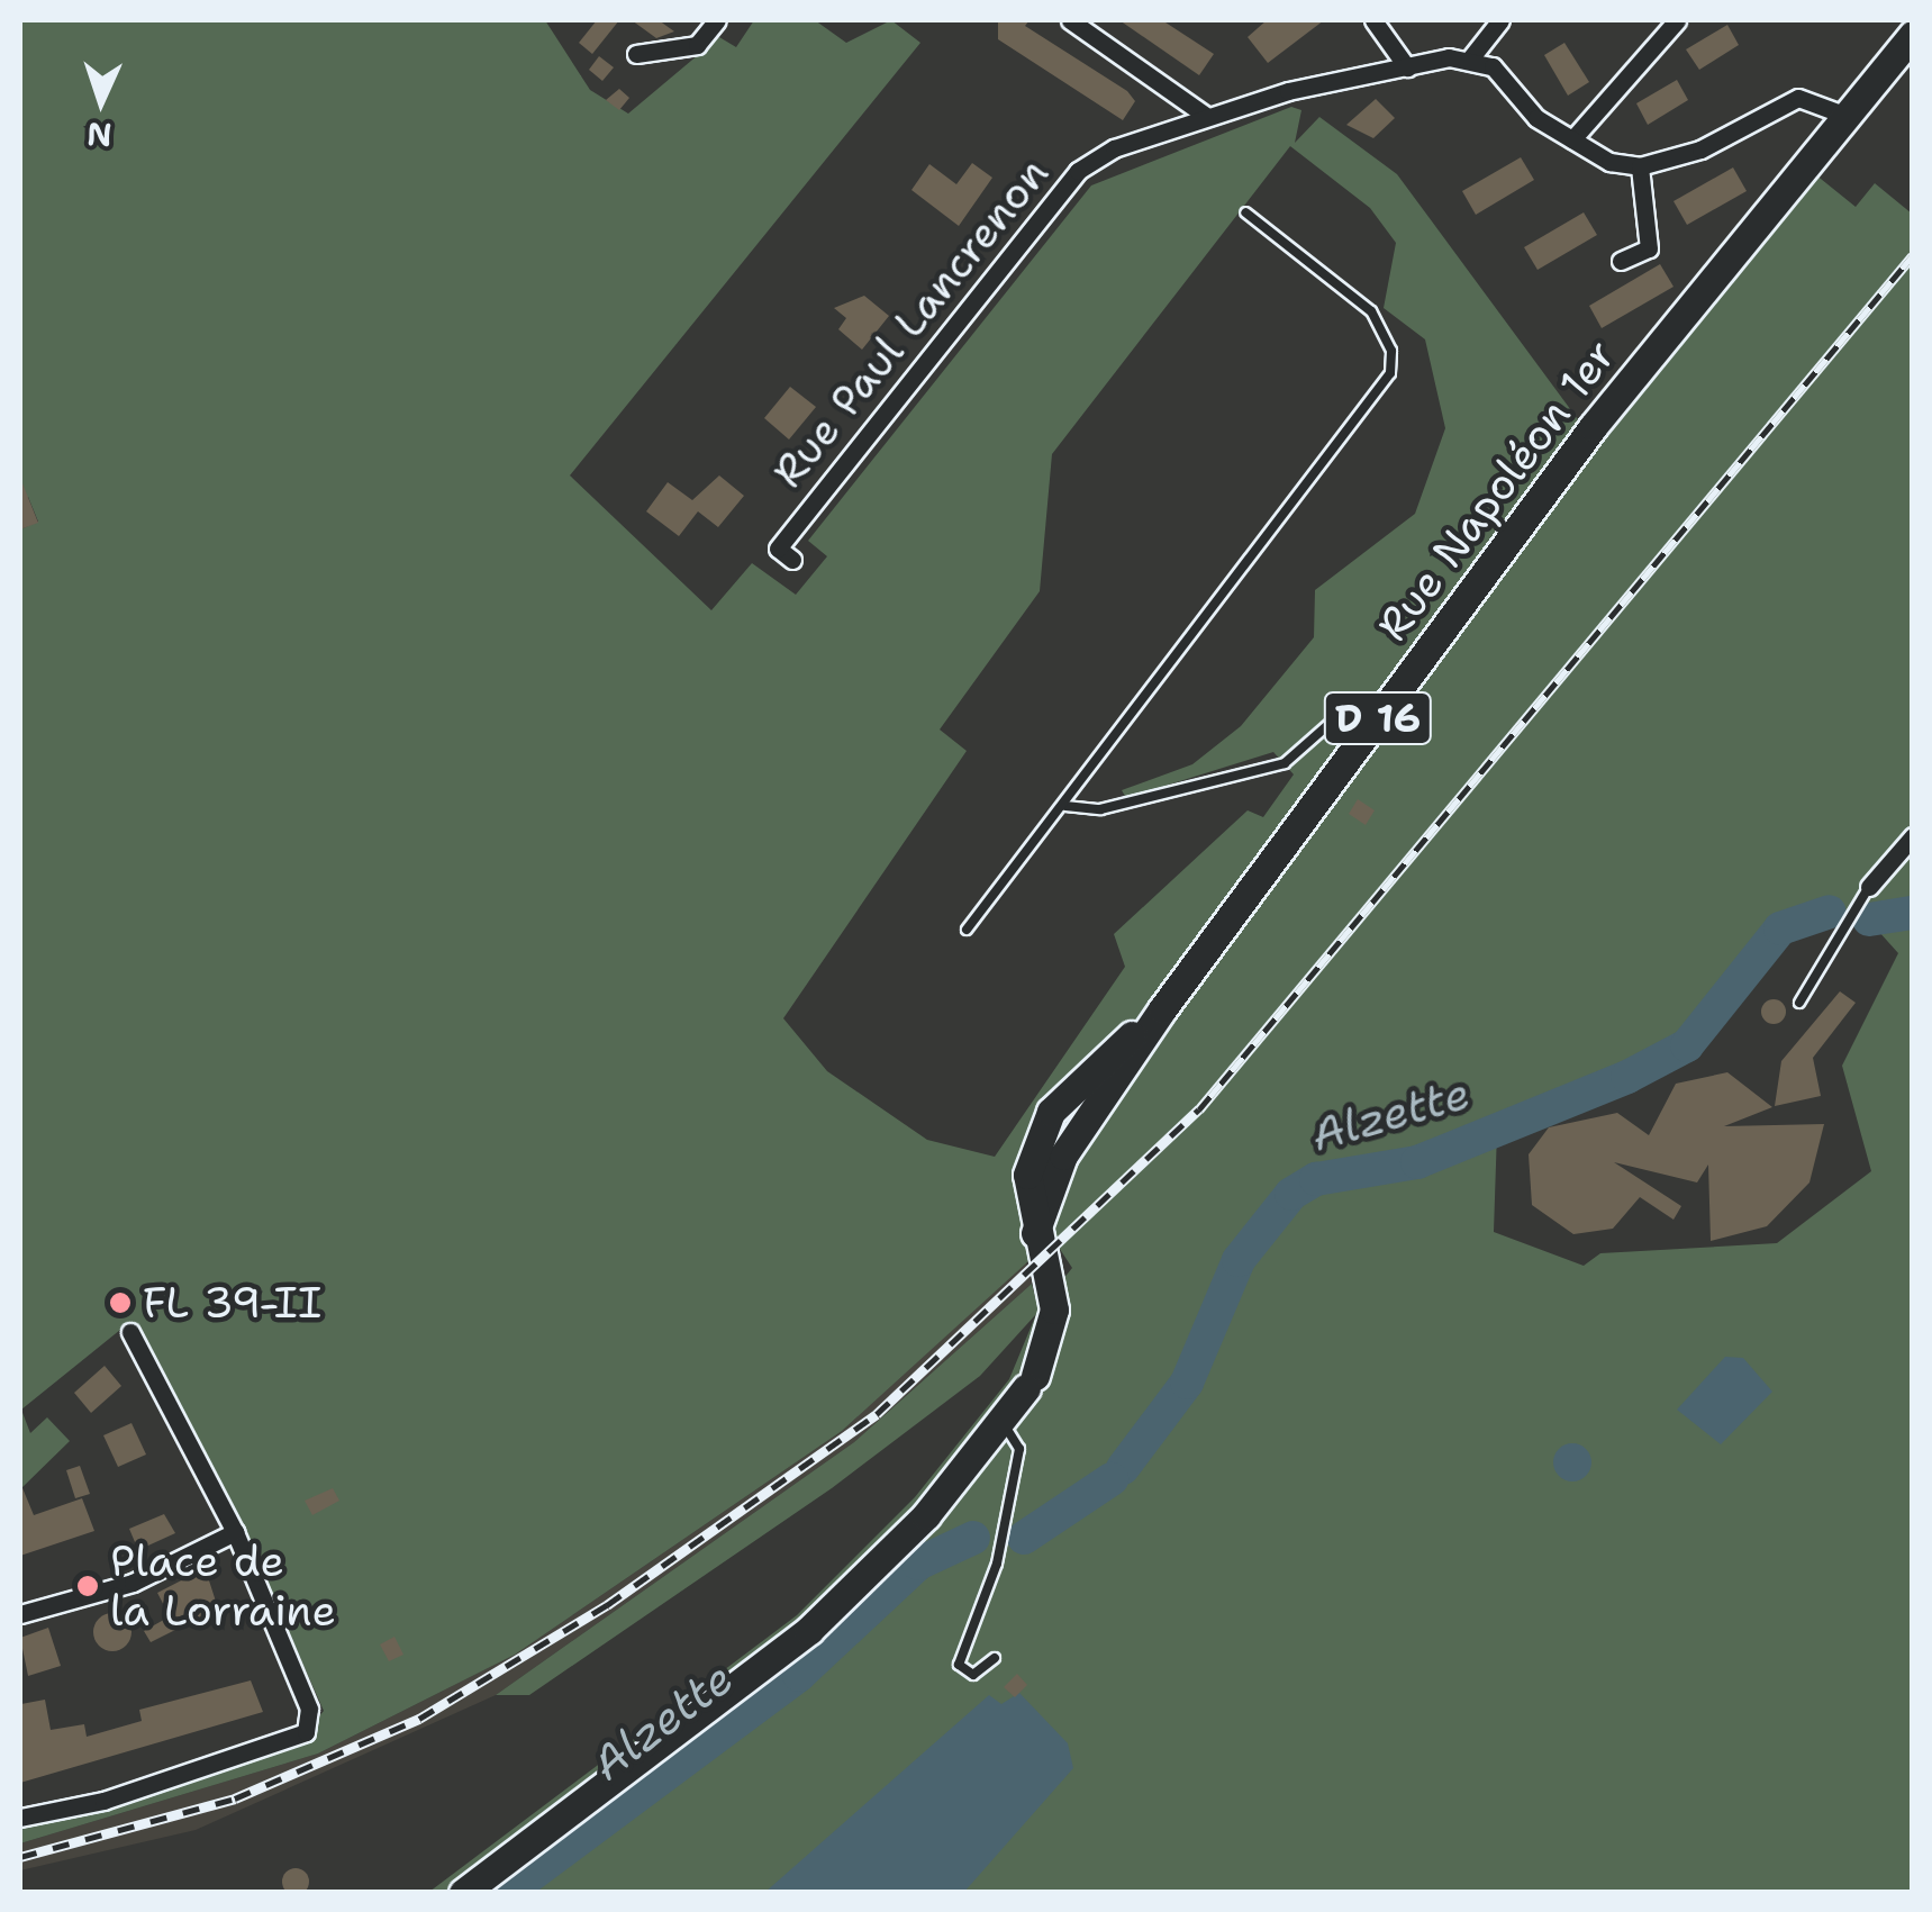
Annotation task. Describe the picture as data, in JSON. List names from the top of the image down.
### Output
{
  "streets": {
    "main road": ["Rue Napoléon 1er", "D 16"],
    "street": ["Rue Paul Lancrenon"]
  },
  "crossings": [
    ["Rue Napoléon 1er", "D 16"]
  ],
  "water": ["Alzette"],
  "places": ["FL 39-II", "Place de la Lorraine"],
  "north": "bottom"
}
